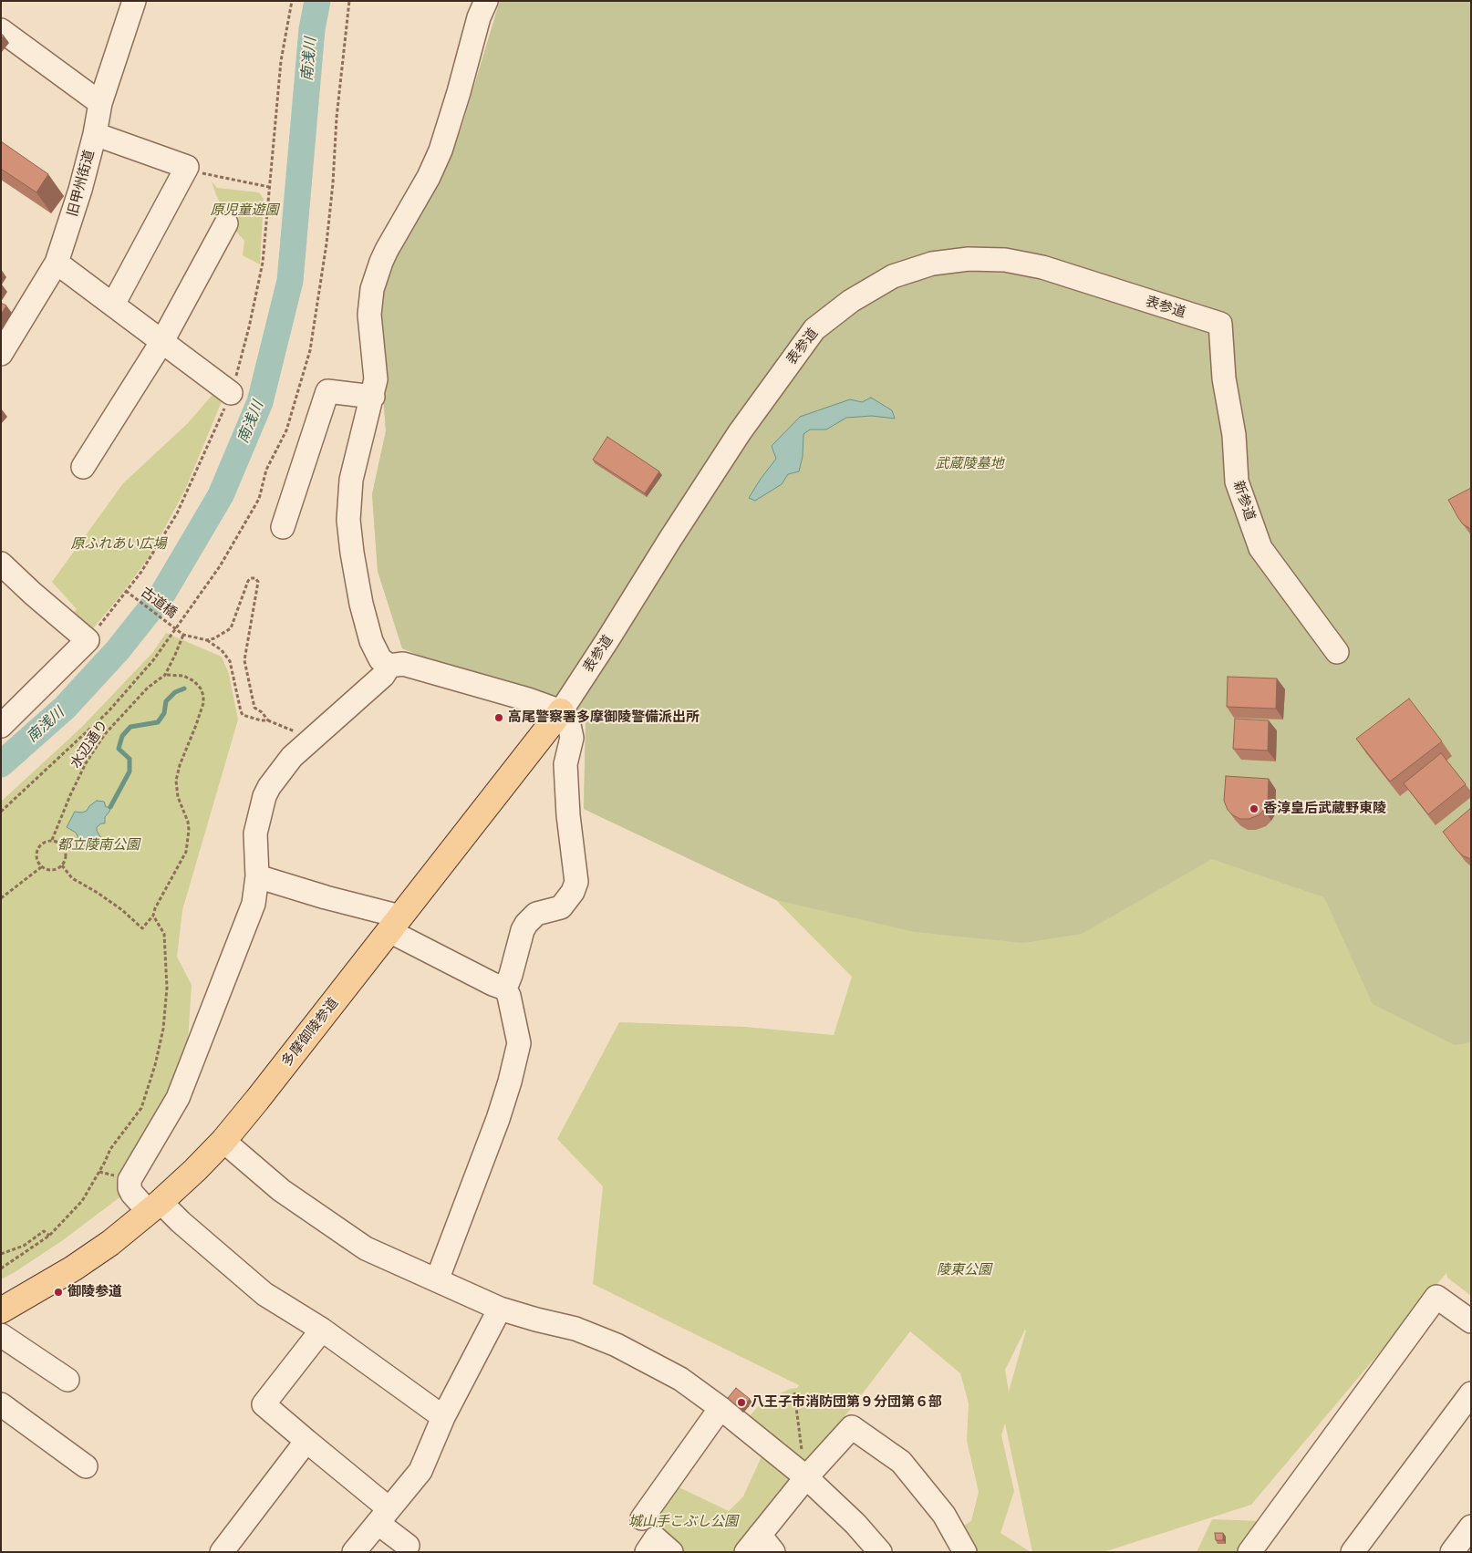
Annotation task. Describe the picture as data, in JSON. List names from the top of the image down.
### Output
{
  "streets": {
    "main road": ["多摩御陵参道"],
    "street": ["旧甲州街道", "表参道", "新参道"],
    "path": ["古道橋", "水辺通り"]
  },
  "crossings": [
    ["表参道", "新参道"],
    ["表参道", "多摩御陵参道"]
  ],
  "water": ["南浅川"],
  "parks": [
    "原児童遊園",
    "武蔵陵墓地",
    "原ふれあい広場",
    "都立陵南公園",
    "陵東公園",
    "城山手こぶし公園"
  ],
  "places": [
    "高尾警察署多摩御陵警備派出所",
    "香淳皇后武蔵野東陵",
    "御陵参道",
    "八王子市消防団第９分団第６部"
  ]
}
